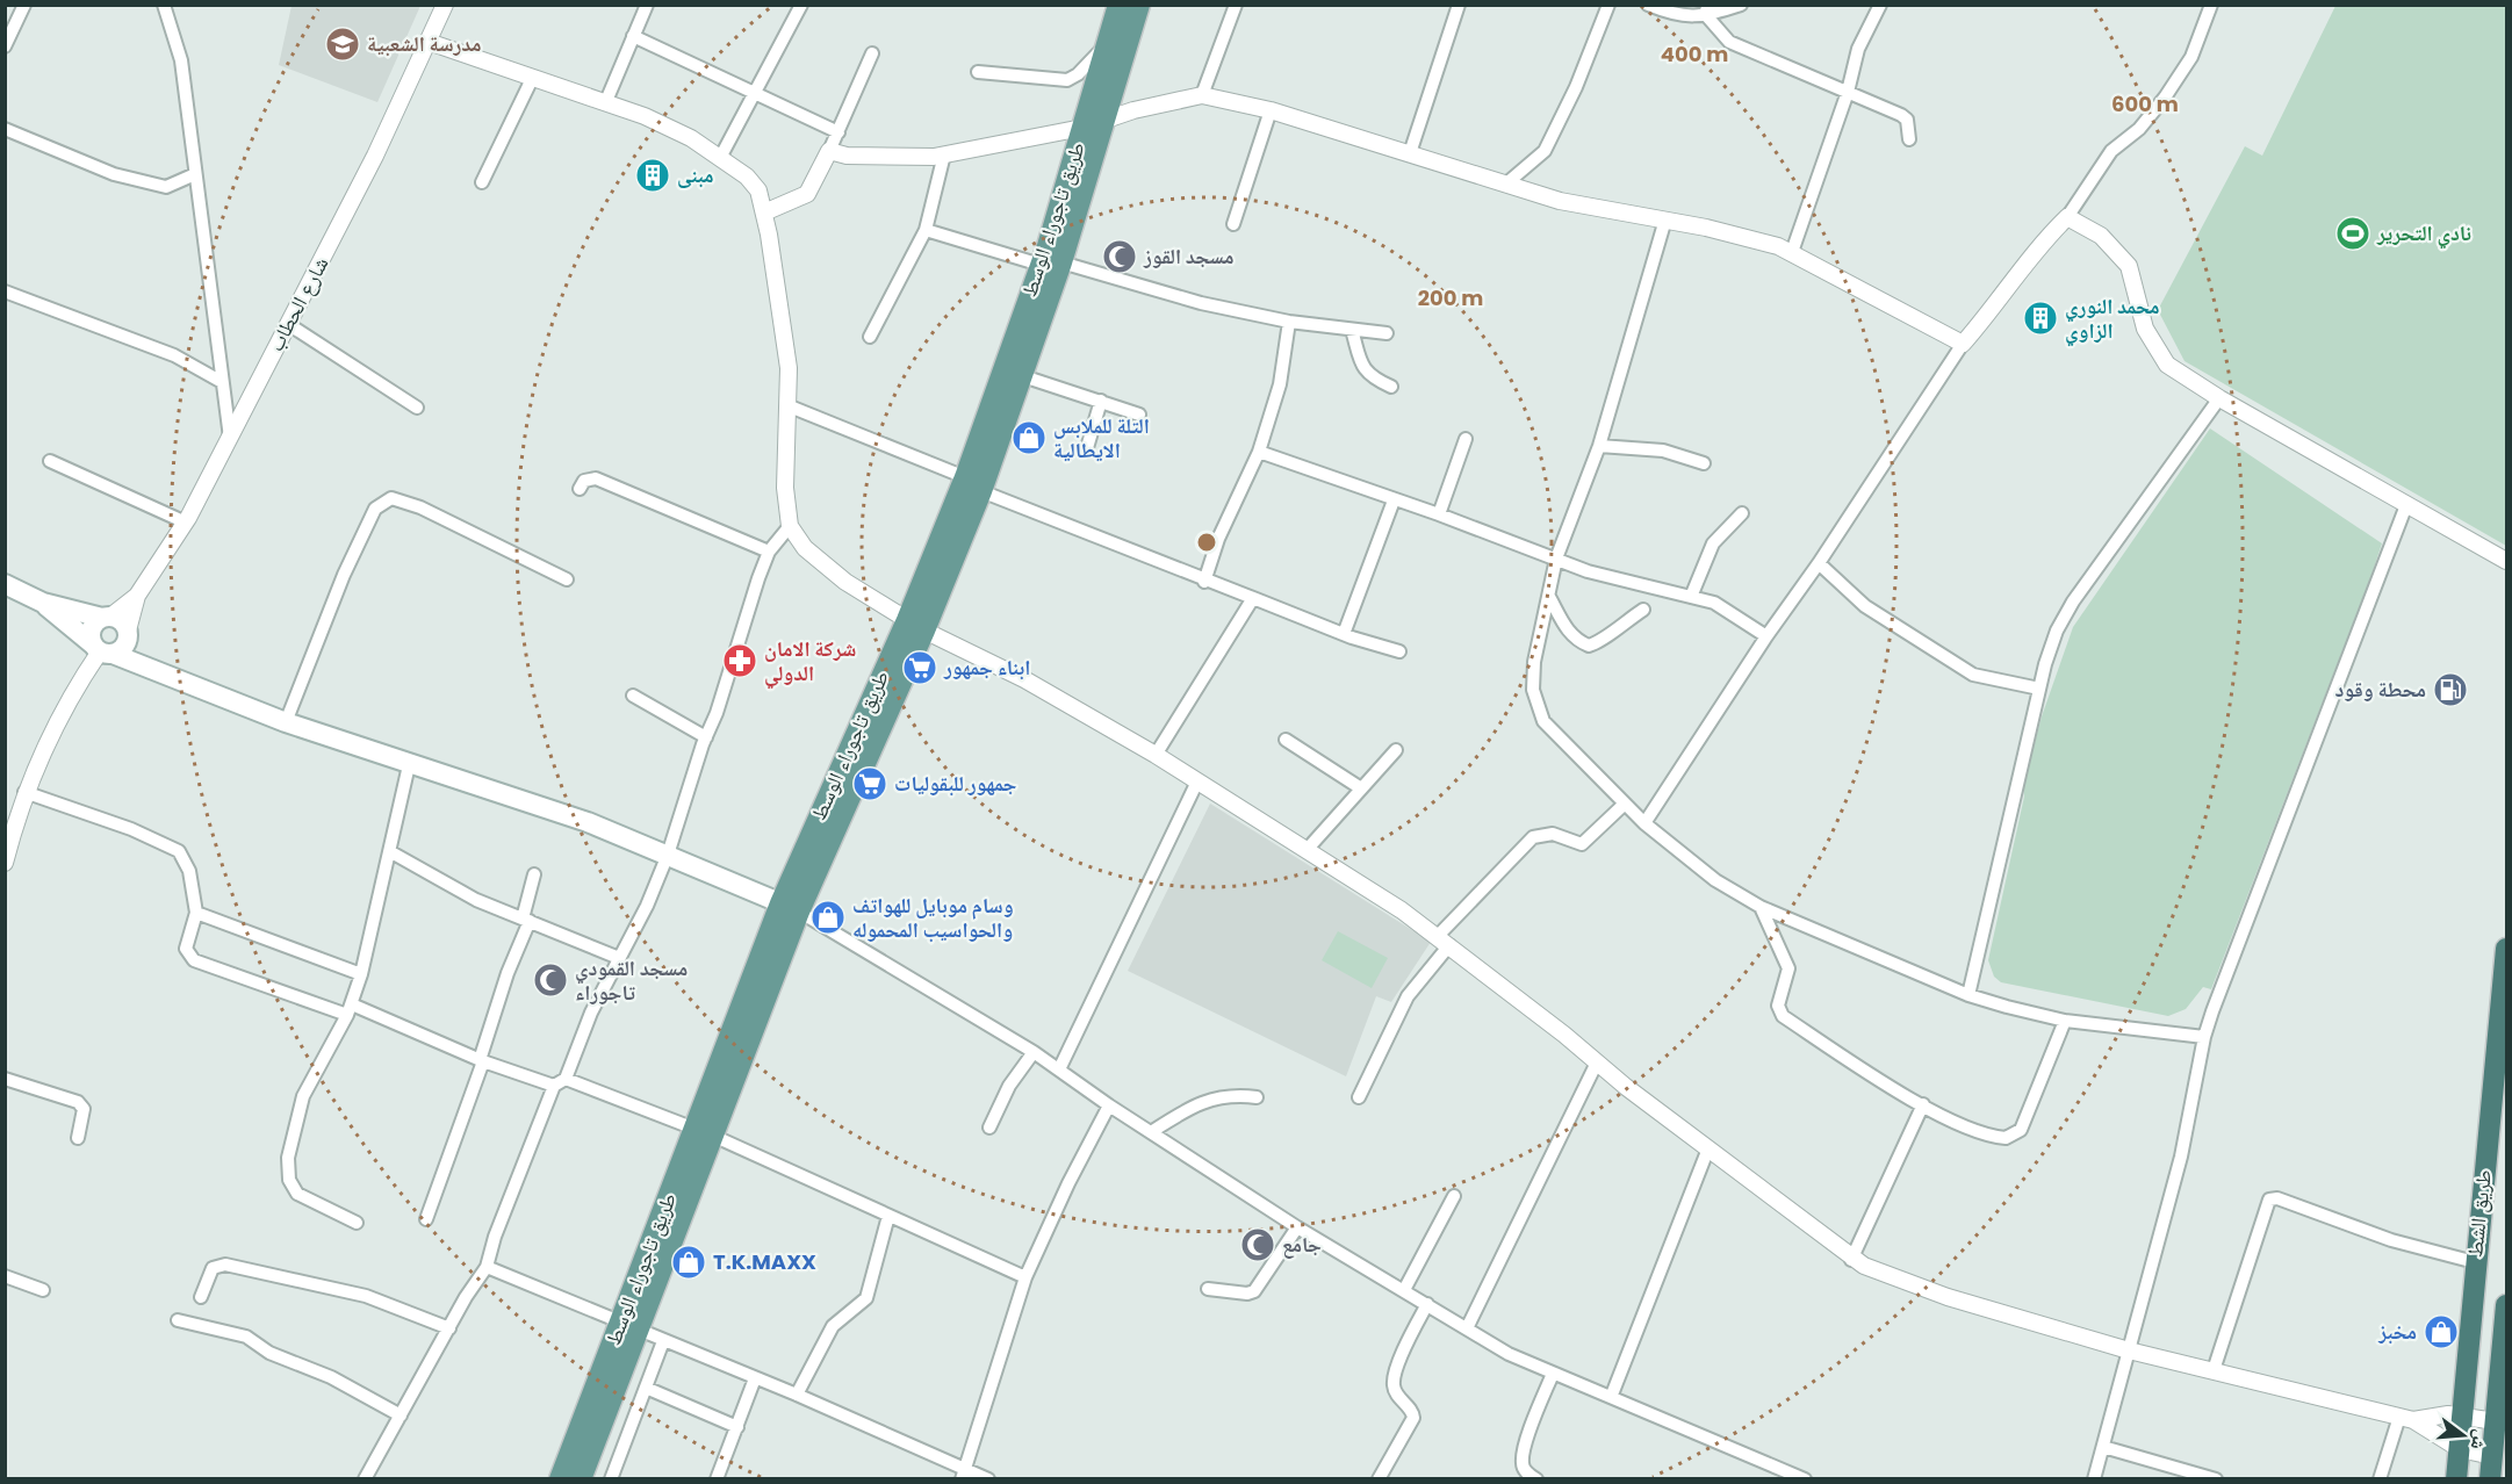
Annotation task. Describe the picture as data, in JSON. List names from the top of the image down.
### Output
{
  "streets": {
    "highway": ["طريق الشط"],
    "main road": ["طريق تاجوراء الوسط"],
    "street": ["شارع الحطاب"]
  },
  "places": {
    "school or university": ["مدرسة الشعبية"],
    "building": ["مبنى", "محمد النوري الزاوي"],
    "sports": ["نادي التحرير"],
    "mosque": ["مسجد القوز", "مسجد القمودي تاجوراء", "جامع"],
    "shop": [
      "التلة للملابس الايطالية",
      "وسام موبايل للهواتف والحواسيب المحموله",
      "T.K.MAXX",
      "مخبز"
    ],
    "pharmacy": ["شركة الامان الدولي"],
    "supermarket": ["ابناء جمهور", "جمهور للبقوليات"],
    "fuel station": ["محطة وقود"]
  },
  "north": "right",
  "rings": ["400 m", "600 m", "200 m"]
}
